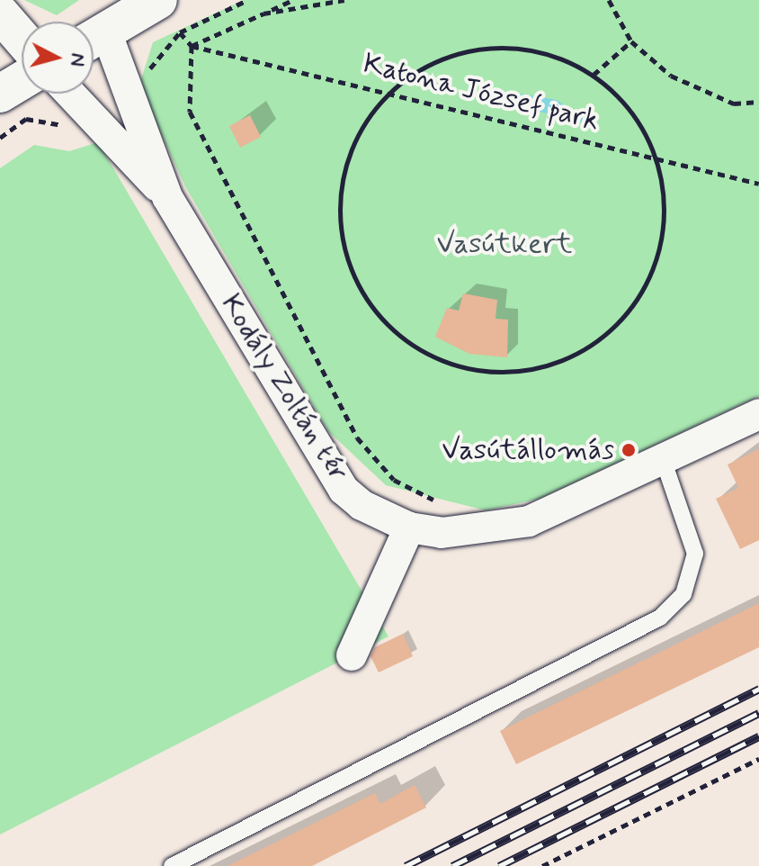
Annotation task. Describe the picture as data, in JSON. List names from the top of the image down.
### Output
{
  "streets": {
    "street": ["Kodály Zoltán tér"],
    "path": ["Katona József park"]
  },
  "parks": ["Vasútkert"],
  "places": ["Vasútállomás"],
  "north": "right"
}
